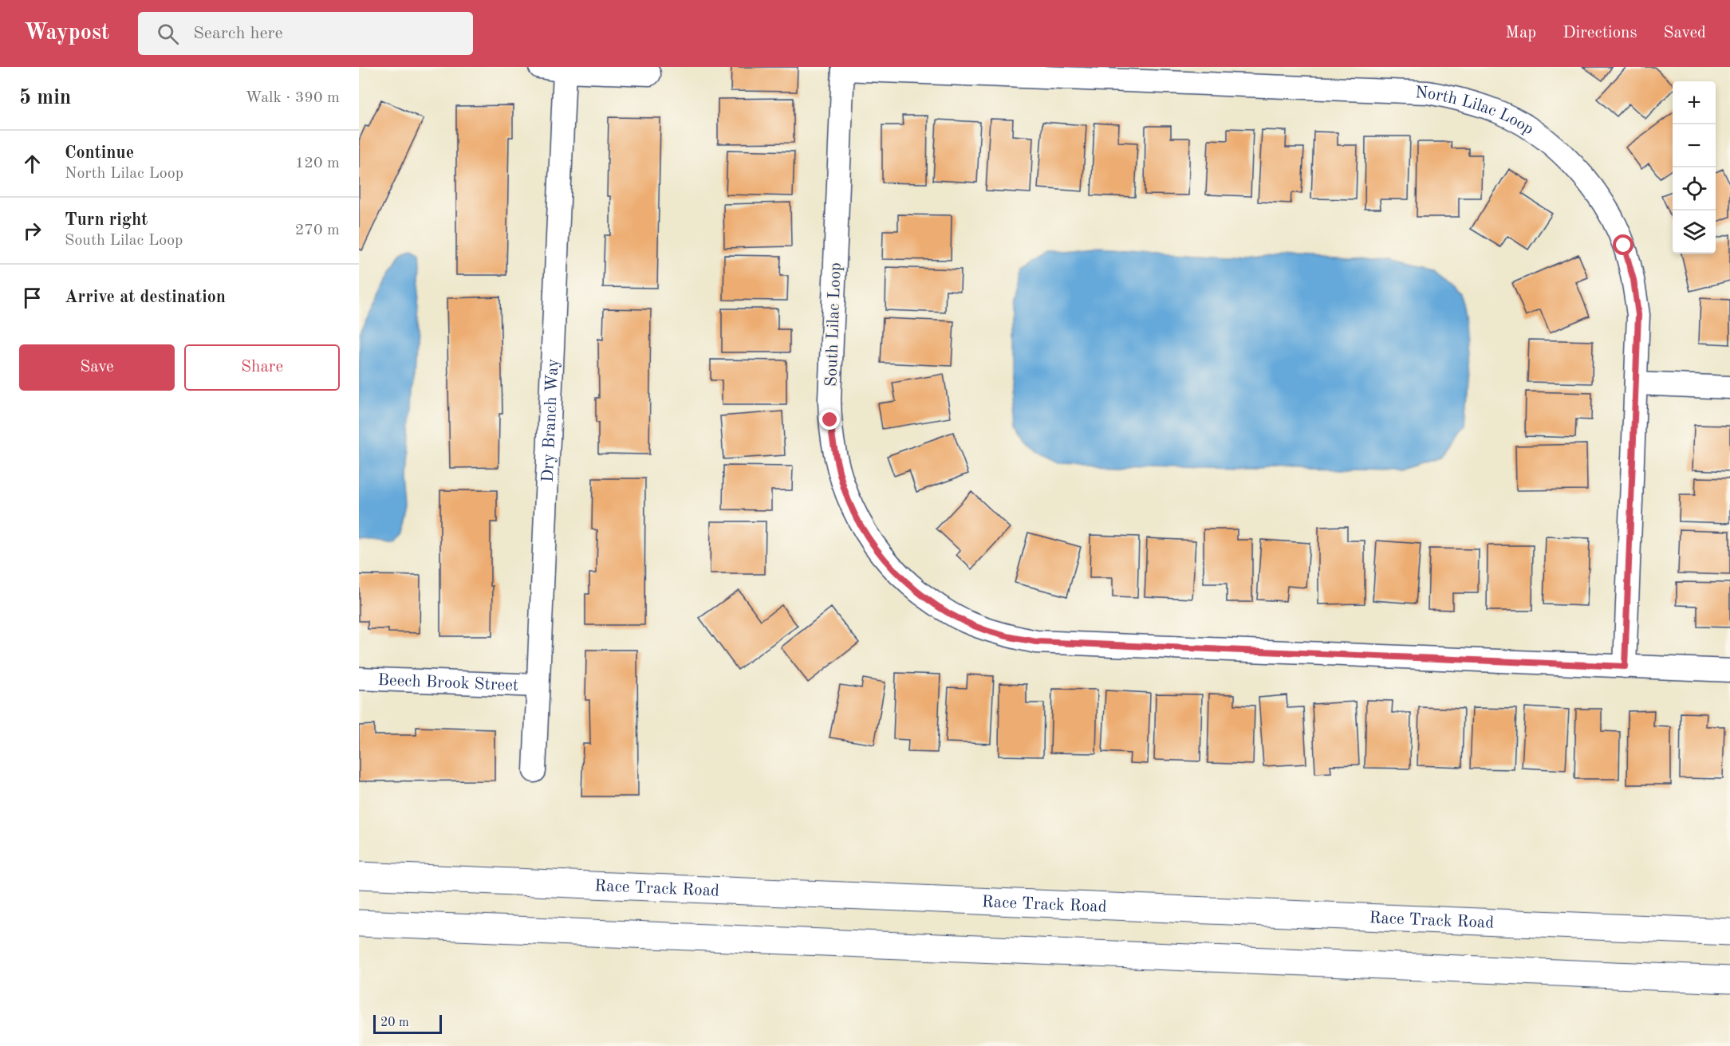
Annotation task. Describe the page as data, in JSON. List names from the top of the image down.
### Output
{
  "streets": {
    "main road": ["Race Track Road"],
    "street": [
      "North Lilac Loop",
      "South Lilac Loop",
      "Dry Branch Way",
      "Beech Brook Street"
    ]
  },
  "crossings": [
    ["North Lilac Loop", "South Lilac Loop"],
    ["Dry Branch Way", "Beech Brook Street"]
  ],
  "scale_bar": "20 m",
  "page": {
    "header": "Waypost",
    "search": "Search here",
    "nav": ["Map", "Directions", "Saved"],
    "heading": ["5 min", "Walk · 390 m"],
    "map_buttons": ["+", "−"],
    "list": [
      ["Continue", "North Lilac Loop", "120 m"],
      ["Turn right", "South Lilac Loop", "270 m"],
      "Arrive at destination"
    ],
    "buttons": ["Save", "Share"],
    "scale": "20 m"
  }
}
